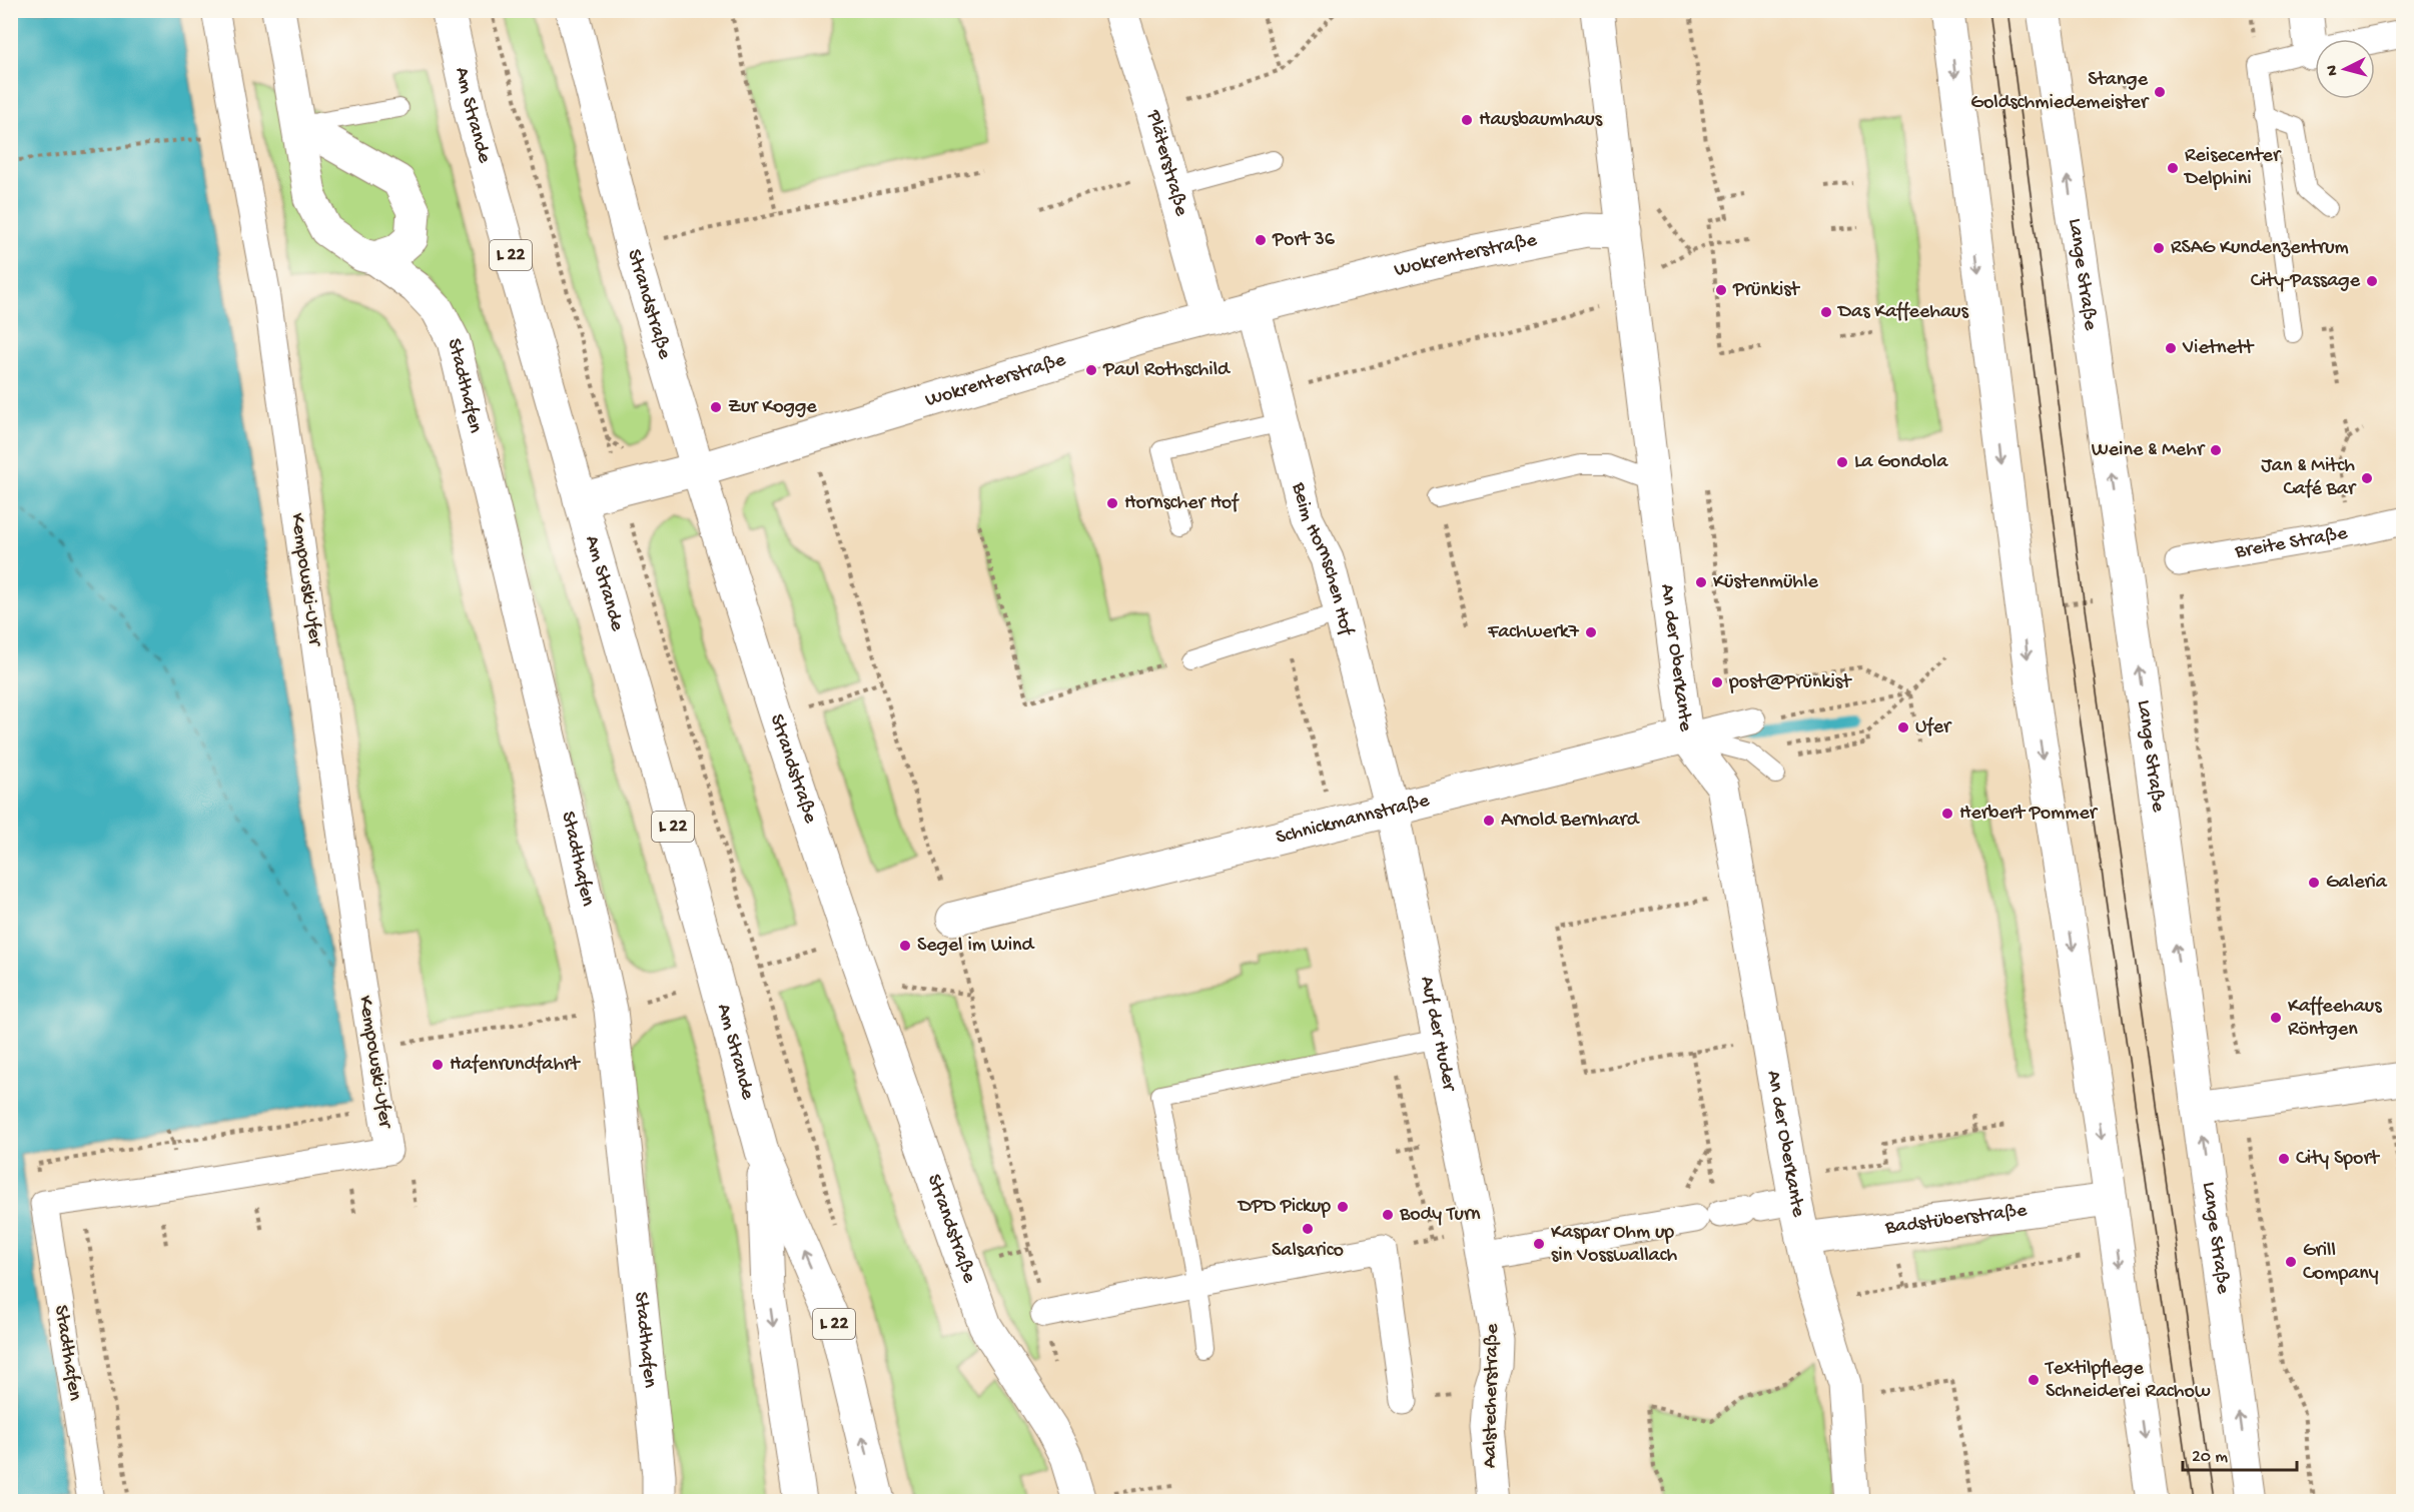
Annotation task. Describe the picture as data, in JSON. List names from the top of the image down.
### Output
{
  "streets": {
    "street": [
      "Am Strande",
      "Pläterstraße",
      "L 22",
      "Wokrenterstraße",
      "Lange Straße",
      "Strandstraße",
      "Stadthafen",
      "Breite Straße",
      "Beim Hornschen Hof",
      "Kempowski-Ufer",
      "An der Oberkante",
      "Schnickmannstraße",
      "Auf der Huder",
      "Badstüberstraße",
      "Aalstecherstraße"
    ]
  },
  "crossings": [
    ["Am Strande", "Wokrenterstraße"],
    ["Pläterstraße", "Wokrenterstraße"],
    ["Wokrenterstraße", "Strandstraße"],
    ["Wokrenterstraße", "Beim Hornschen Hof"],
    ["Wokrenterstraße", "An der Oberkante"],
    ["Stadthafen", "Kempowski-Ufer"],
    ["Beim Hornschen Hof", "Schnickmannstraße"],
    ["Beim Hornschen Hof", "Auf der Huder"],
    ["An der Oberkante", "Schnickmannstraße"],
    ["An der Oberkante", "Badstüberstraße"],
    ["Schnickmannstraße", "Auf der Huder"],
    ["Auf der Huder", "Aalstecherstraße"]
  ],
  "places": [
    "Stange Goldschmiedemeister",
    "Hausbaumhaus",
    "Reisecenter Delphini",
    "Port 36",
    "RSAG Kundenzentrum",
    "City-Passage",
    "Prünkist",
    "Das Kaffeehaus",
    "Vietnett",
    "Paul Rothschild",
    "Zur Kogge",
    "Weine & Mehr",
    "La Gondola",
    "Jan & Mitch Café Bar",
    "Hornscher Hof",
    "Küstenmühle",
    "Fachwerk7",
    "post@Prünkist",
    "Ufer",
    "Herbert Pommer",
    "Arnold Bernhard",
    "Galeria",
    "Segel im Wind",
    "Kaffeehaus Röntgen",
    "Hafenrundfahrt",
    "City Sport",
    "DPD Pickup",
    "Body Turn",
    "Salsarico",
    "Kaspar Ohm up sin Vosswallach",
    "Grill Company",
    "Textilpflege Schneiderei Rachow"
  ],
  "scale_bar": "20 m",
  "north": "left"
}
